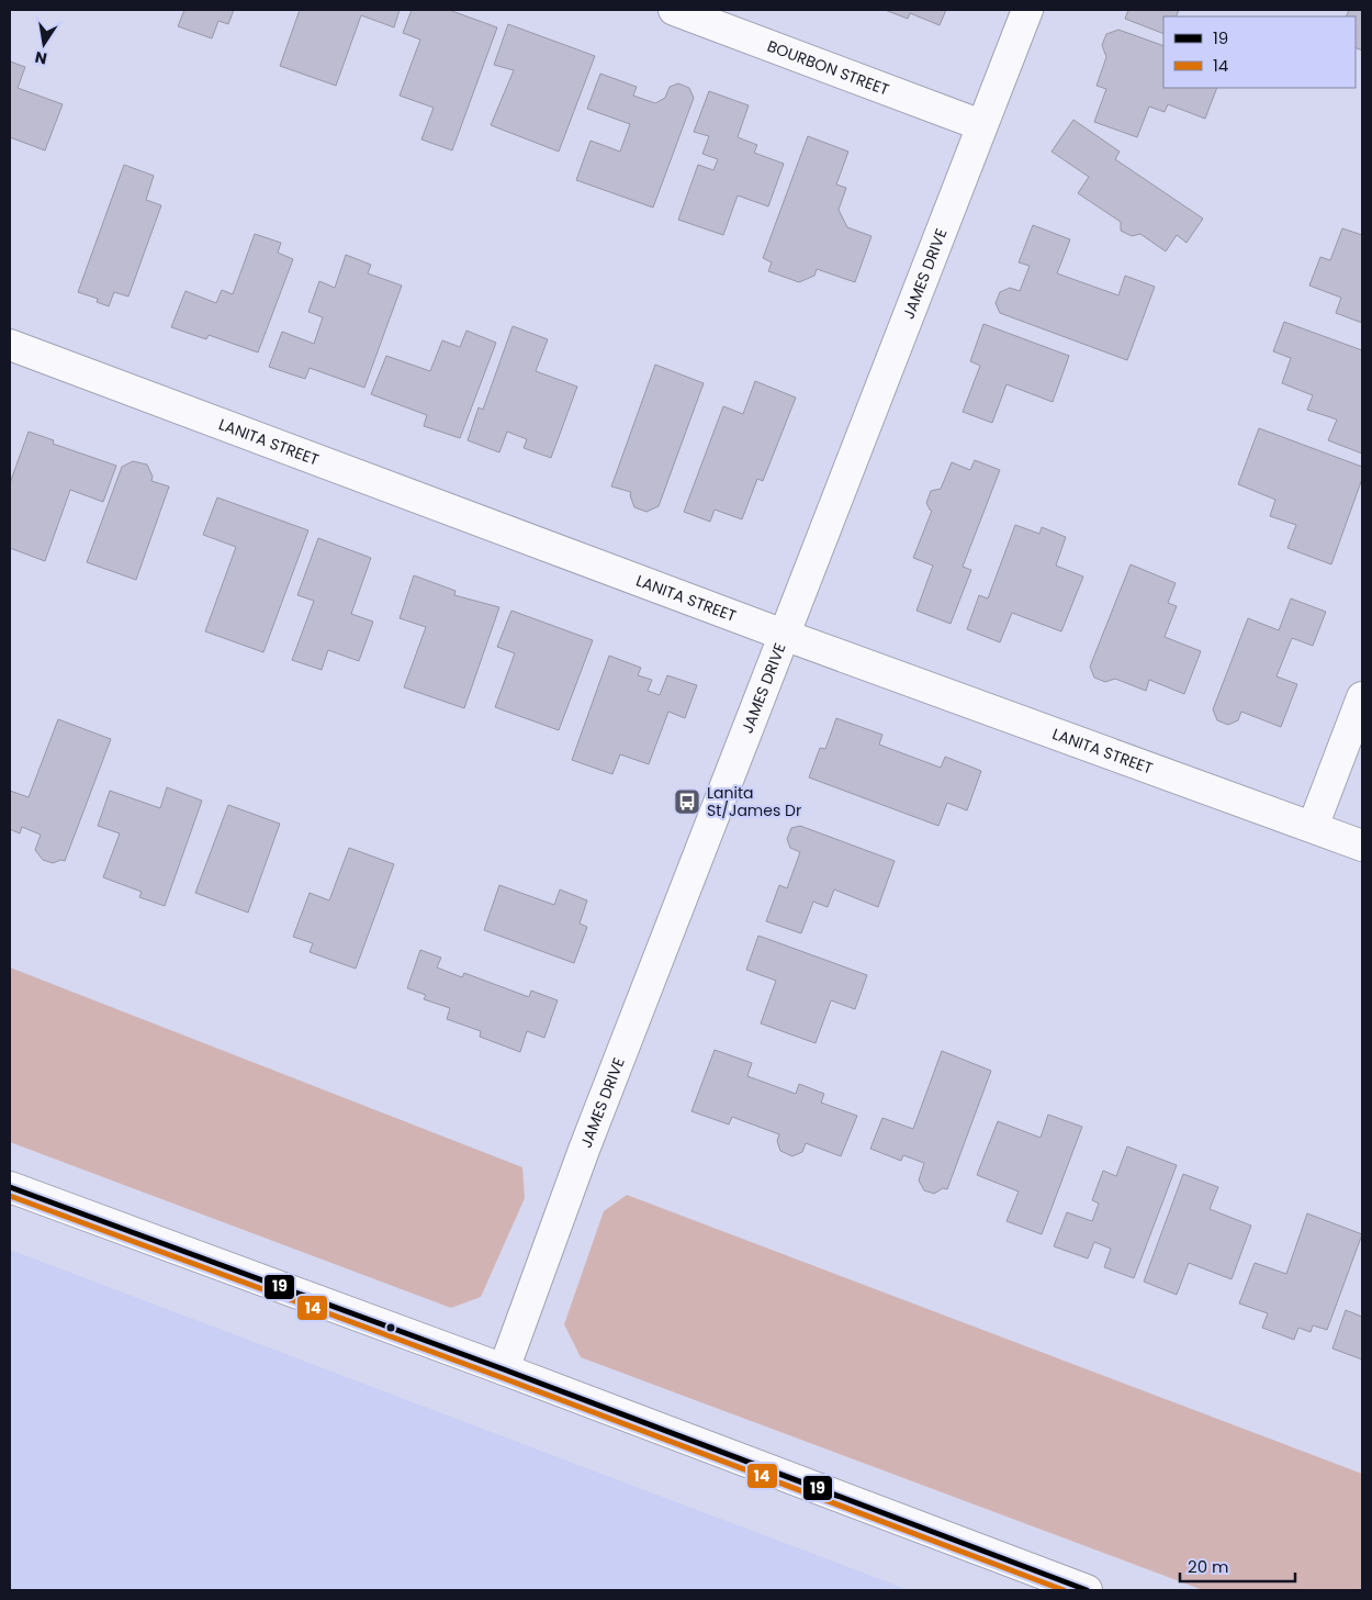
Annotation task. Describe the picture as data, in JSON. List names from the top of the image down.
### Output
{
  "streets": {
    "street": ["BOURBON STREET", "JAMES DRIVE", "LANITA STREET"]
  },
  "crossings": [
    ["BOURBON STREET", "JAMES DRIVE"],
    ["JAMES DRIVE", "LANITA STREET"]
  ],
  "places": {
    "bus stop": ["Lanita St/James Dr"]
  },
  "lines": ["transit line 19", "transit line 14"],
  "legend": ["19", "14"],
  "scale_bar": "20 m",
  "north": "bottom"
}
